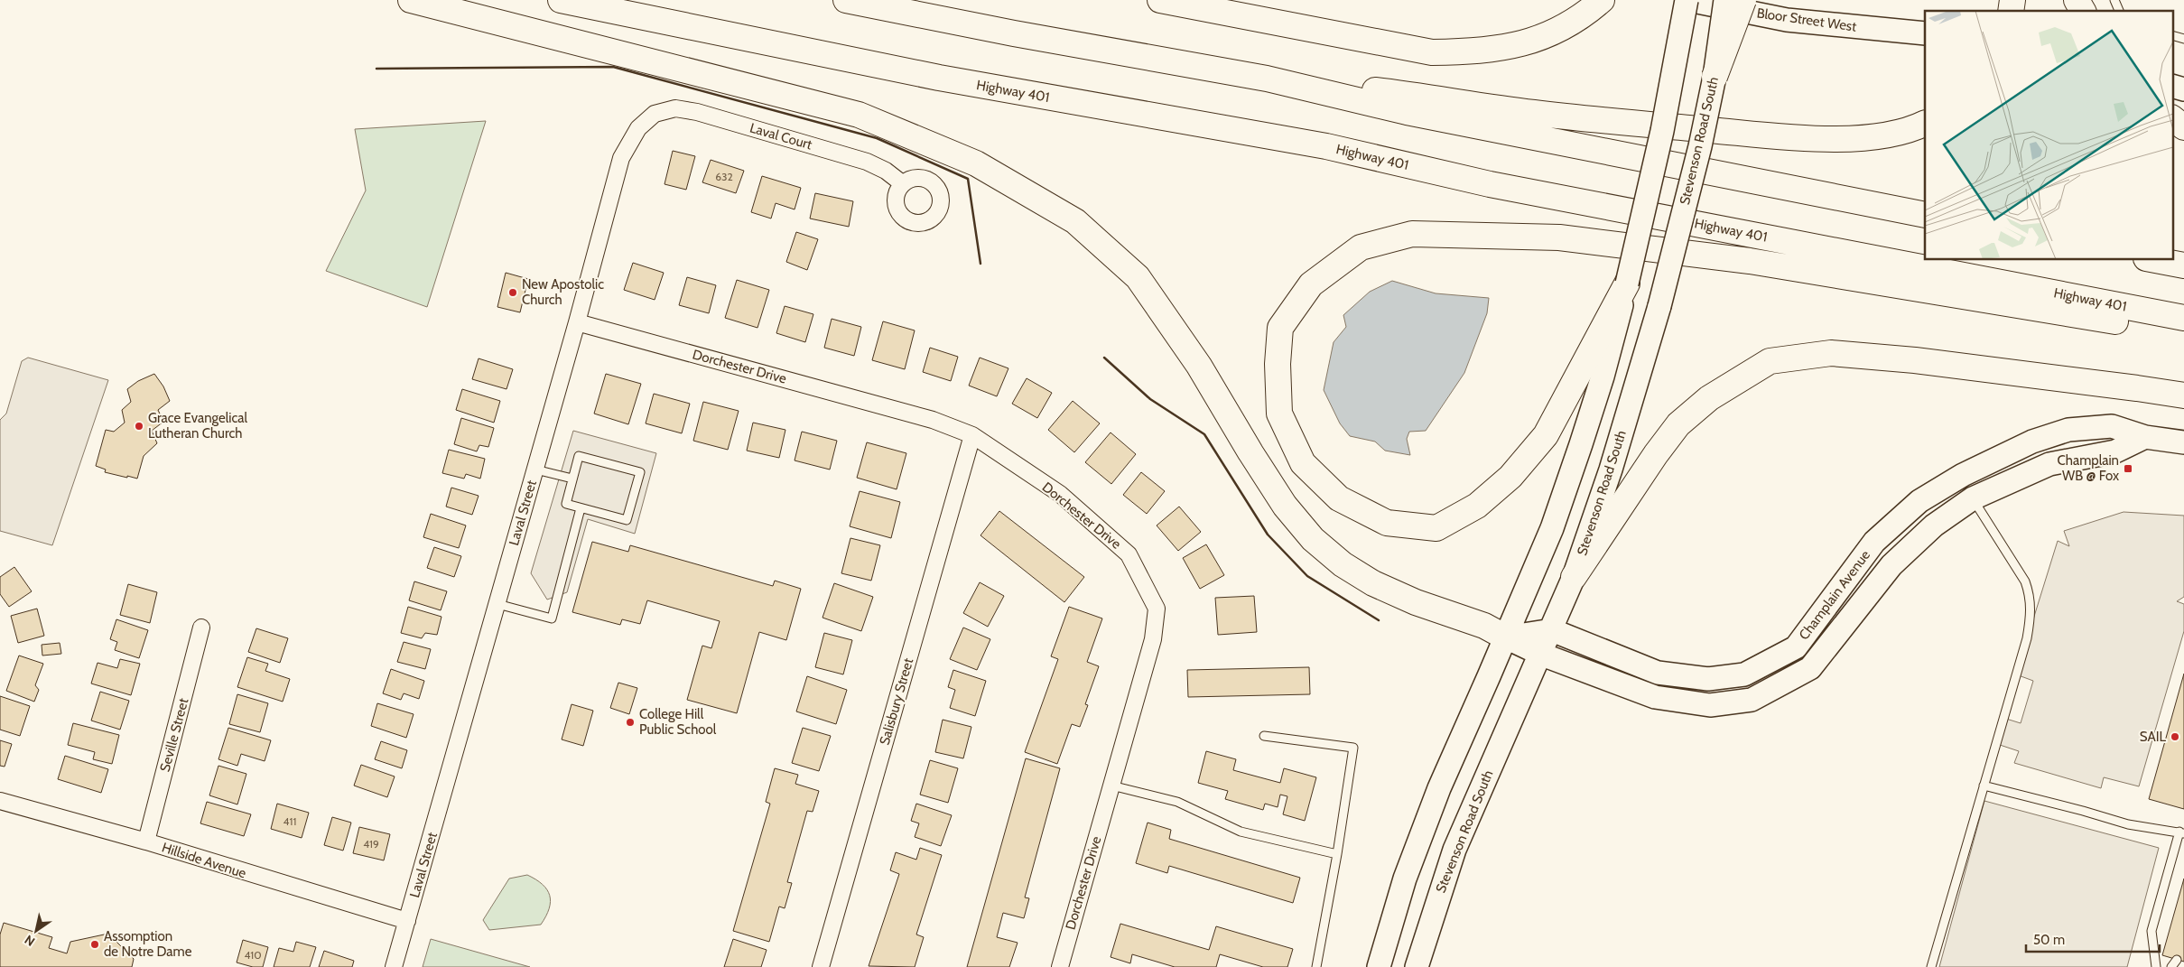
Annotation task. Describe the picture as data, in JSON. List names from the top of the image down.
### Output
{
  "streets": {
    "highway": ["Highway 401"],
    "main road": ["Bloor Street West", "Stevenson Road South", "Champlain Avenue"],
    "street": [
      "Laval Court",
      "Dorchester Drive",
      "Laval Street",
      "Salisbury Street",
      "Seville Street",
      "Hillside Avenue"
    ]
  },
  "crossings": [
    ["Laval Court", "Laval Street"],
    ["Stevenson Road South", "Champlain Avenue"],
    ["Dorchester Drive", "Laval Street"],
    ["Dorchester Drive", "Salisbury Street"],
    ["Laval Street", "Hillside Avenue"],
    ["Seville Street", "Hillside Avenue"]
  ],
  "places": {
    "other": [
      "New Apostolic Church",
      "Grace Evangelical Lutheran Church",
      "College Hill Public School",
      "SAIL",
      "Assomption de Notre Dame"
    ],
    "transit": ["Champlain WB @ Fox"]
  },
  "house_numbers": [
    "632",
    "411",
    "419",
    "410"
  ],
  "scale_bar": "50 m",
  "north": "bottom left"
}
